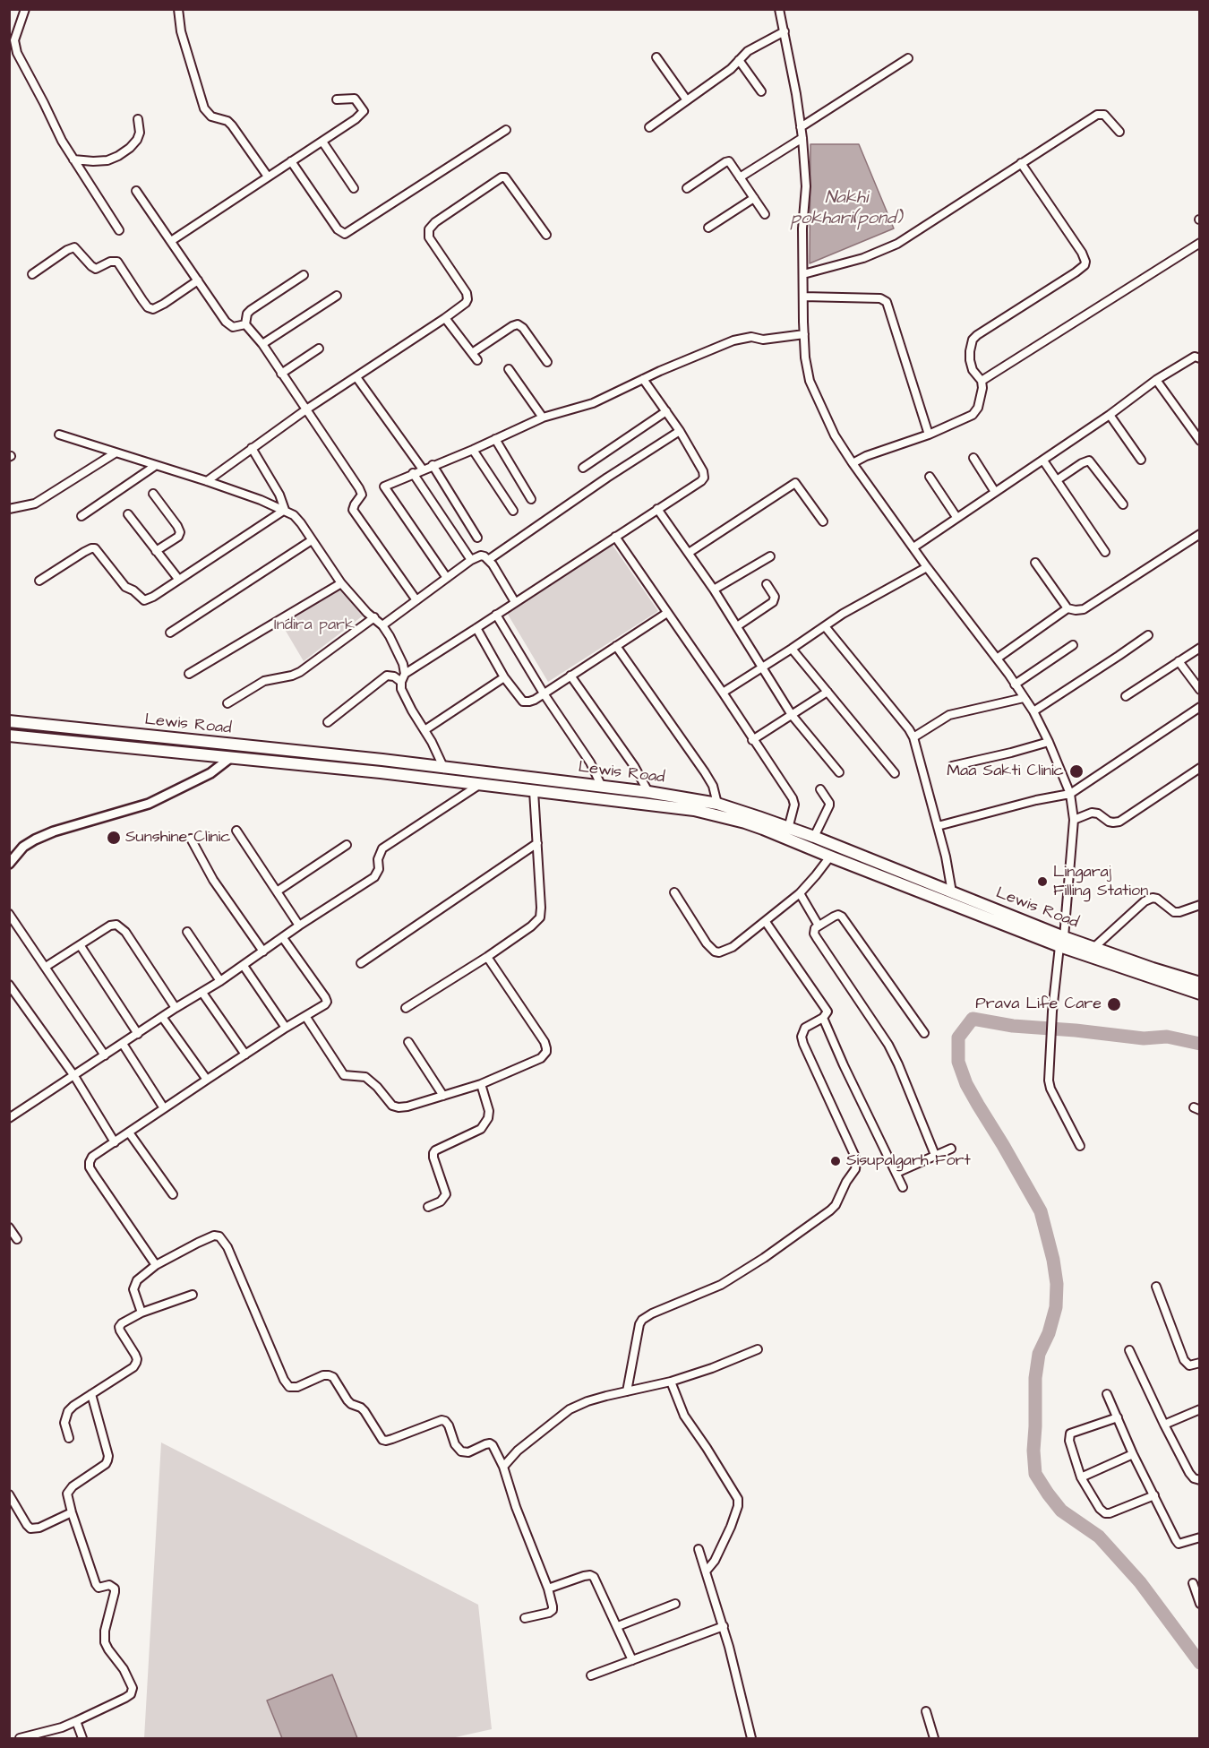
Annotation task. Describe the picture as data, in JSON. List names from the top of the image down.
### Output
{
  "streets": {
    "main road": ["Lewis Road"]
  },
  "water": ["Nakhi pokhari(pond)"],
  "parks": ["Indira park"],
  "places": [
    "Maa Sakti Clinic",
    "Sunshine Clinic",
    "Lingaraj Filling Station",
    "Prava Life Care",
    "Sisupalgarh Fort"
  ]
}
